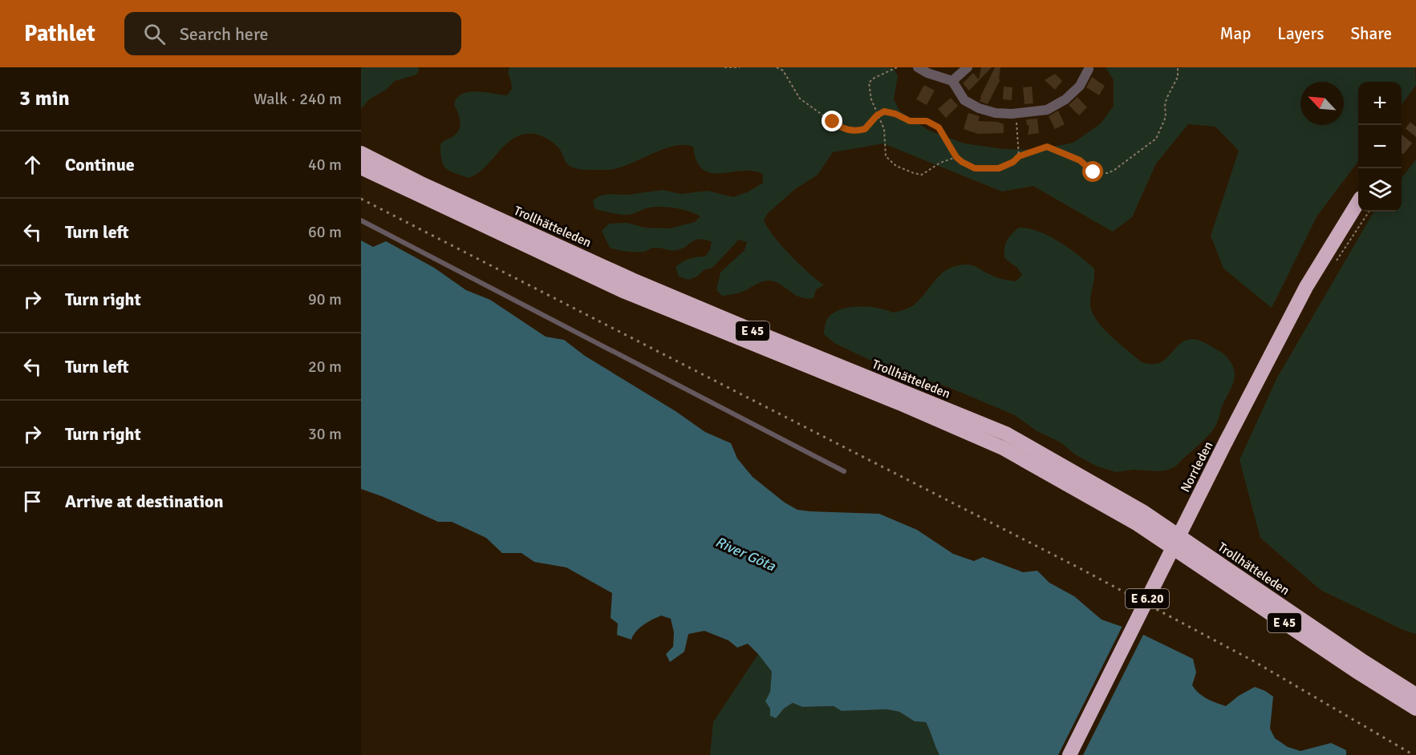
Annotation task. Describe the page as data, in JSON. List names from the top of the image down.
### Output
{
  "streets": {
    "highway": [
      "Trollhätteleden",
      "E 45",
      "Norrleden",
      "E 6.20"
    ]
  },
  "water": ["River Göta"],
  "north": "top left",
  "page": {
    "header": "Pathlet",
    "search": "Search here",
    "nav": ["Map", "Layers", "Share"],
    "heading": ["3 min", "Walk · 240 m"],
    "map_buttons": ["+", "−"],
    "list": [
      ["Continue", "40 m"],
      ["Turn left", "60 m"],
      ["Turn right", "90 m"],
      ["Turn left", "20 m"],
      ["Turn right", "30 m"],
      "Arrive at destination"
    ]
  }
}
